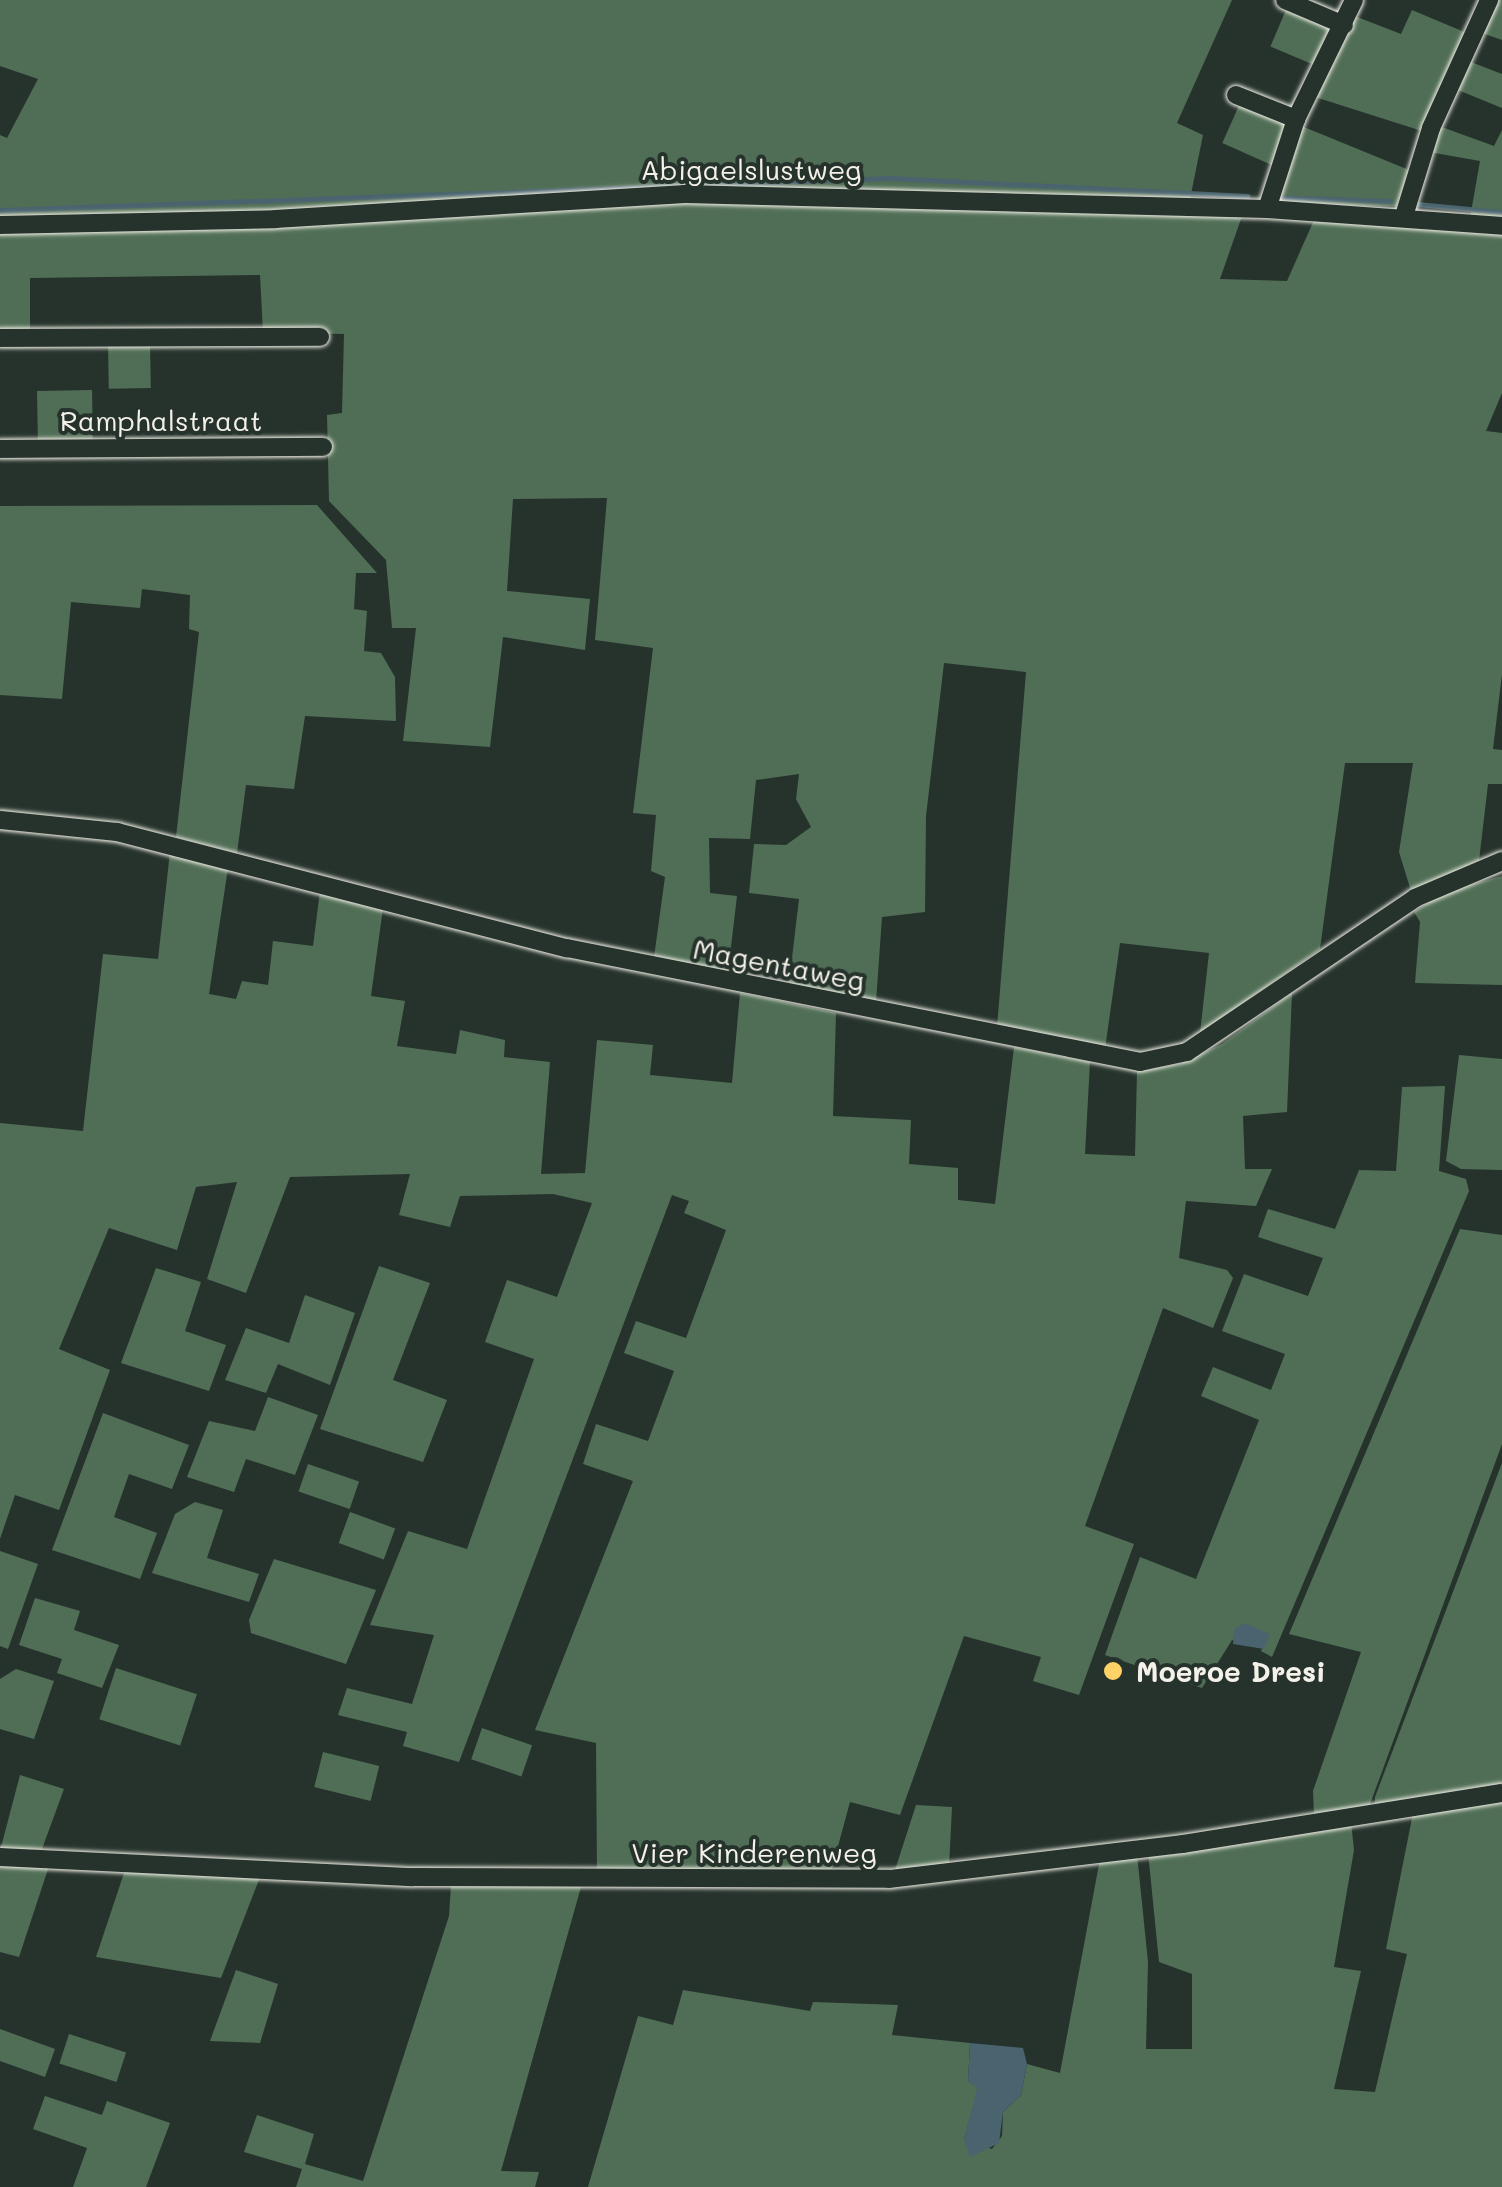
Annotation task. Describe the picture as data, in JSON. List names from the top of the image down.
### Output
{
  "streets": {
    "street": [
      "Abigaelslustweg",
      "Ramphalstraat",
      "Magentaweg",
      "Vier Kinderenweg"
    ]
  },
  "places": ["Moeroe Dresi"]
}
